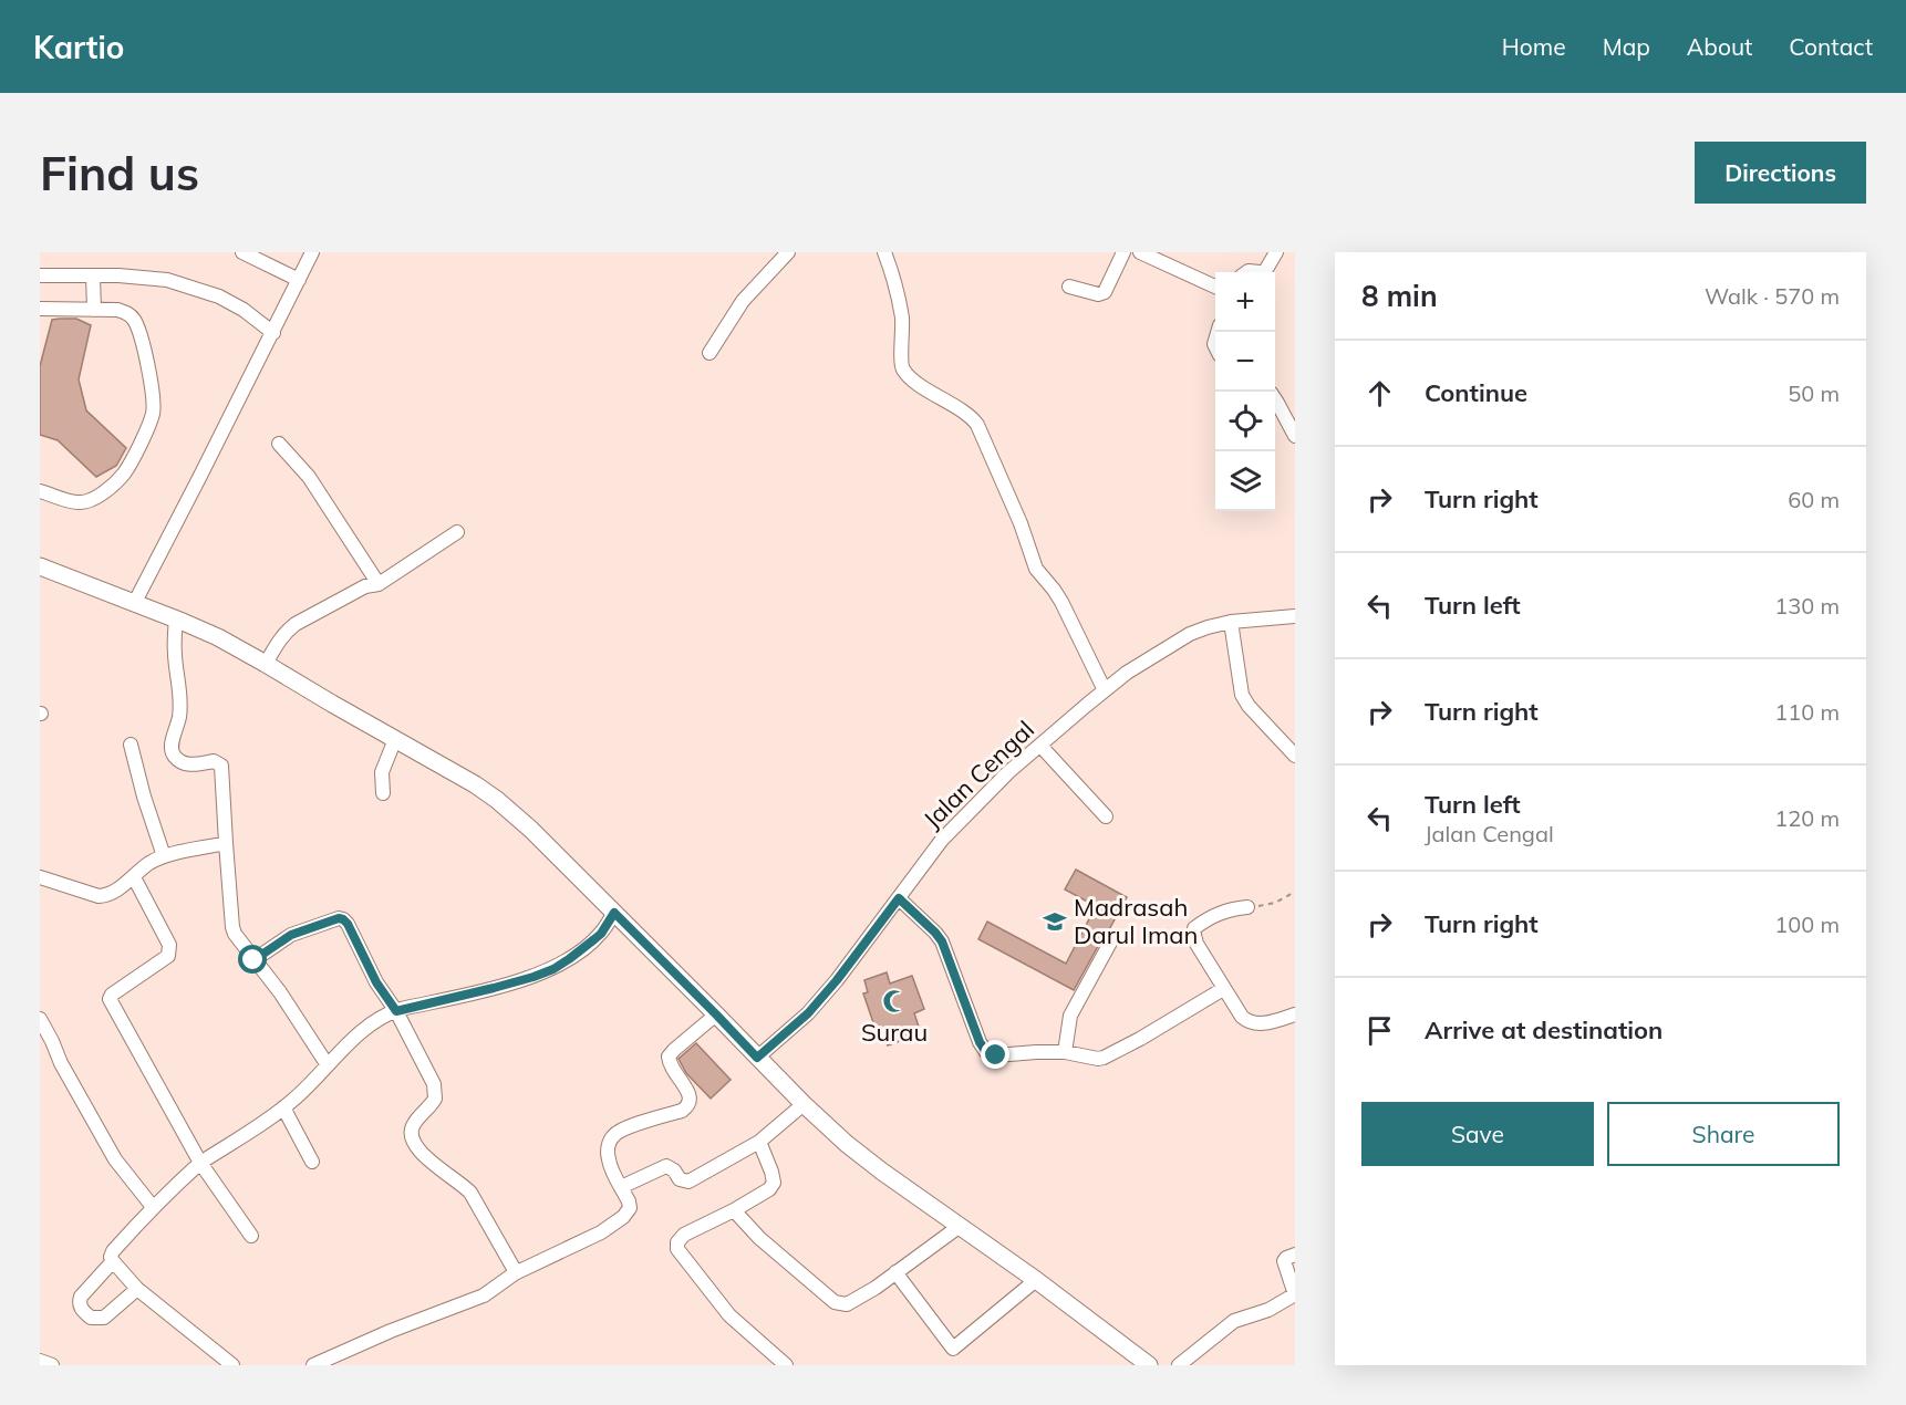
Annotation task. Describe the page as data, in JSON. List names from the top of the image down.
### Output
{
  "streets": {
    "street": ["Jalan Cengal"]
  },
  "places": {
    "school or university": ["Madrasah Darul Iman"],
    "mosque": ["Surau"]
  },
  "page": {
    "header": "Kartio",
    "nav": [
      "Home",
      "Map",
      "About",
      "Contact"
    ],
    "buttons": [
      "Directions",
      ["Save", "Share"]
    ],
    "title": "Find us",
    "heading": ["8 min", "Walk · 570 m"],
    "map_buttons": ["+", "−"],
    "list": [
      ["Continue", "50 m"],
      ["Turn right", "60 m"],
      ["Turn left", "130 m"],
      ["Turn right", "110 m"],
      ["Turn left", "Jalan Cengal", "120 m"],
      ["Turn right", "100 m"],
      "Arrive at destination"
    ]
  }
}
